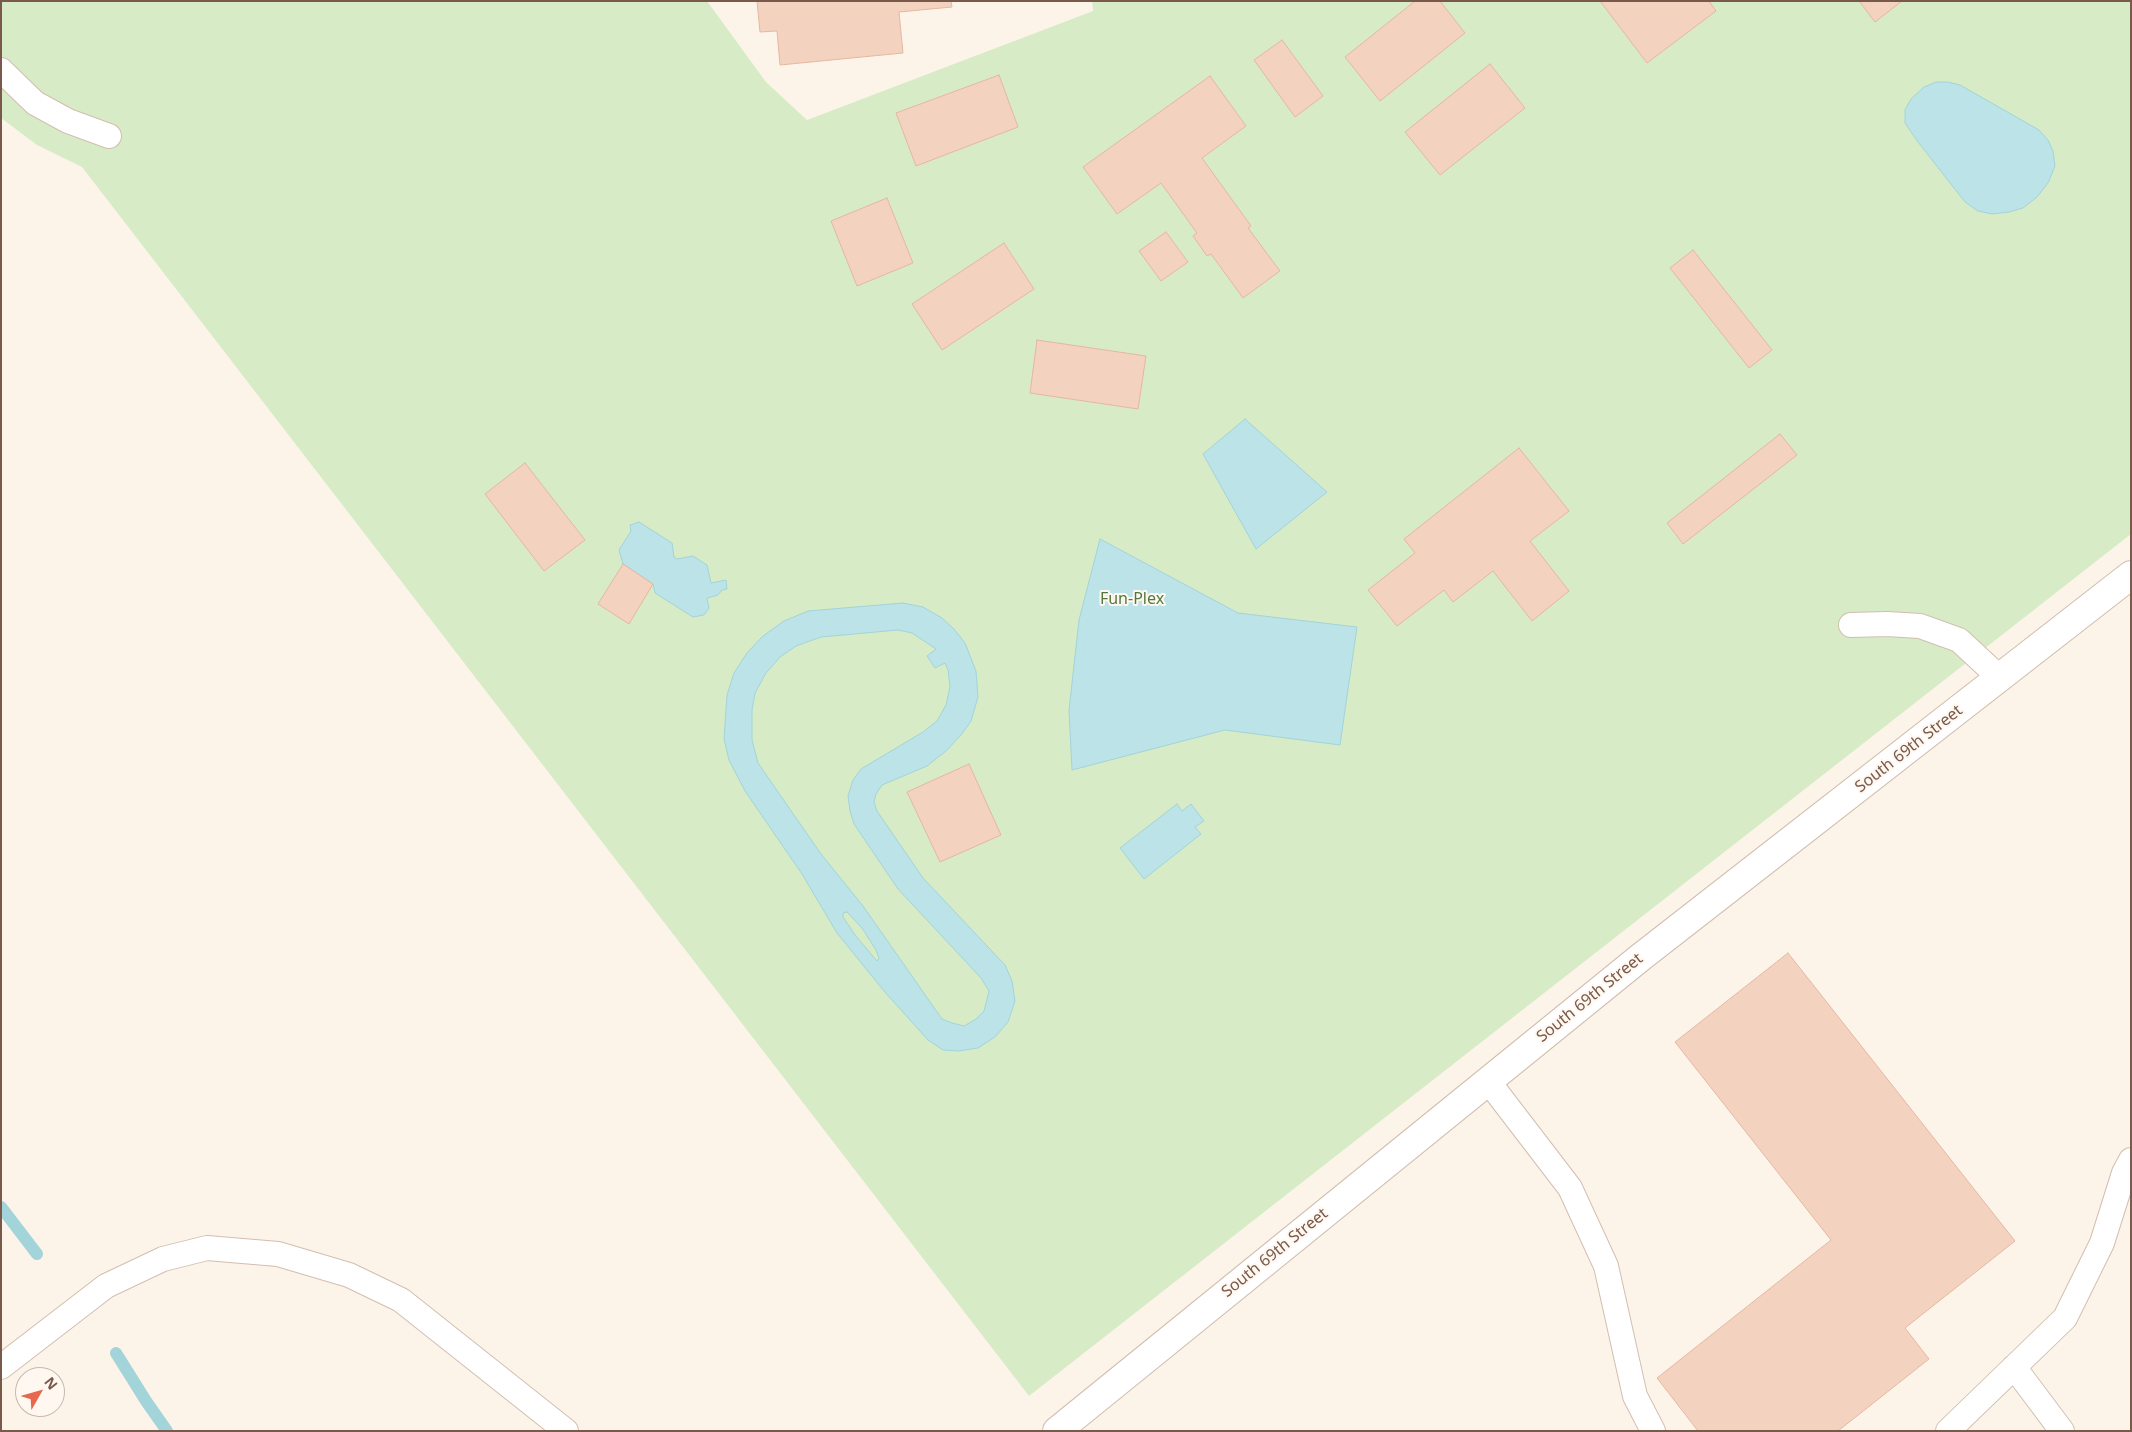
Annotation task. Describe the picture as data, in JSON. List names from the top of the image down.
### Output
{
  "streets": {
    "street": ["South 69th Street"]
  },
  "parks": ["Fun-Plex"],
  "north": "top right"
}
